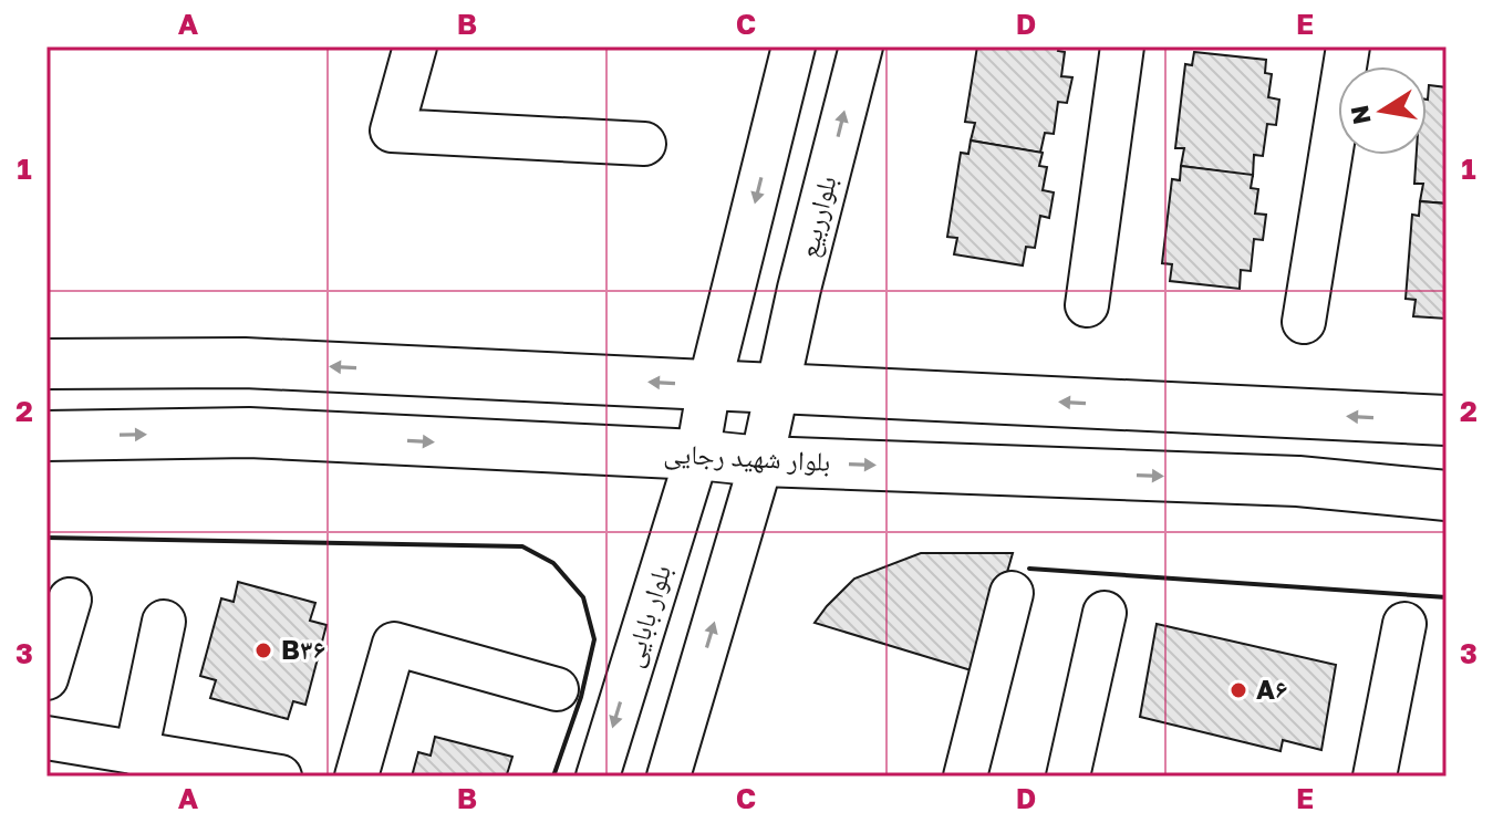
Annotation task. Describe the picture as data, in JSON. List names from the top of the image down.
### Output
{
  "streets": {
    "main road": ["بلوار شهید رجایی"],
    "street": ["بلوارربیع", "بلوار بابایی"]
  },
  "crossings": [
    ["بلوارربیع", "بلوار شهید رجایی"],
    ["بلوار شهید رجایی", "بلوار بابایی"]
  ],
  "places": ["B۳۶", "A۶"],
  "north": "left",
  "grid": {
    "columns": [
      "A",
      "B",
      "C",
      "D",
      "E"
    ],
    "rows": ["1", "2", "3"]
  }
}
